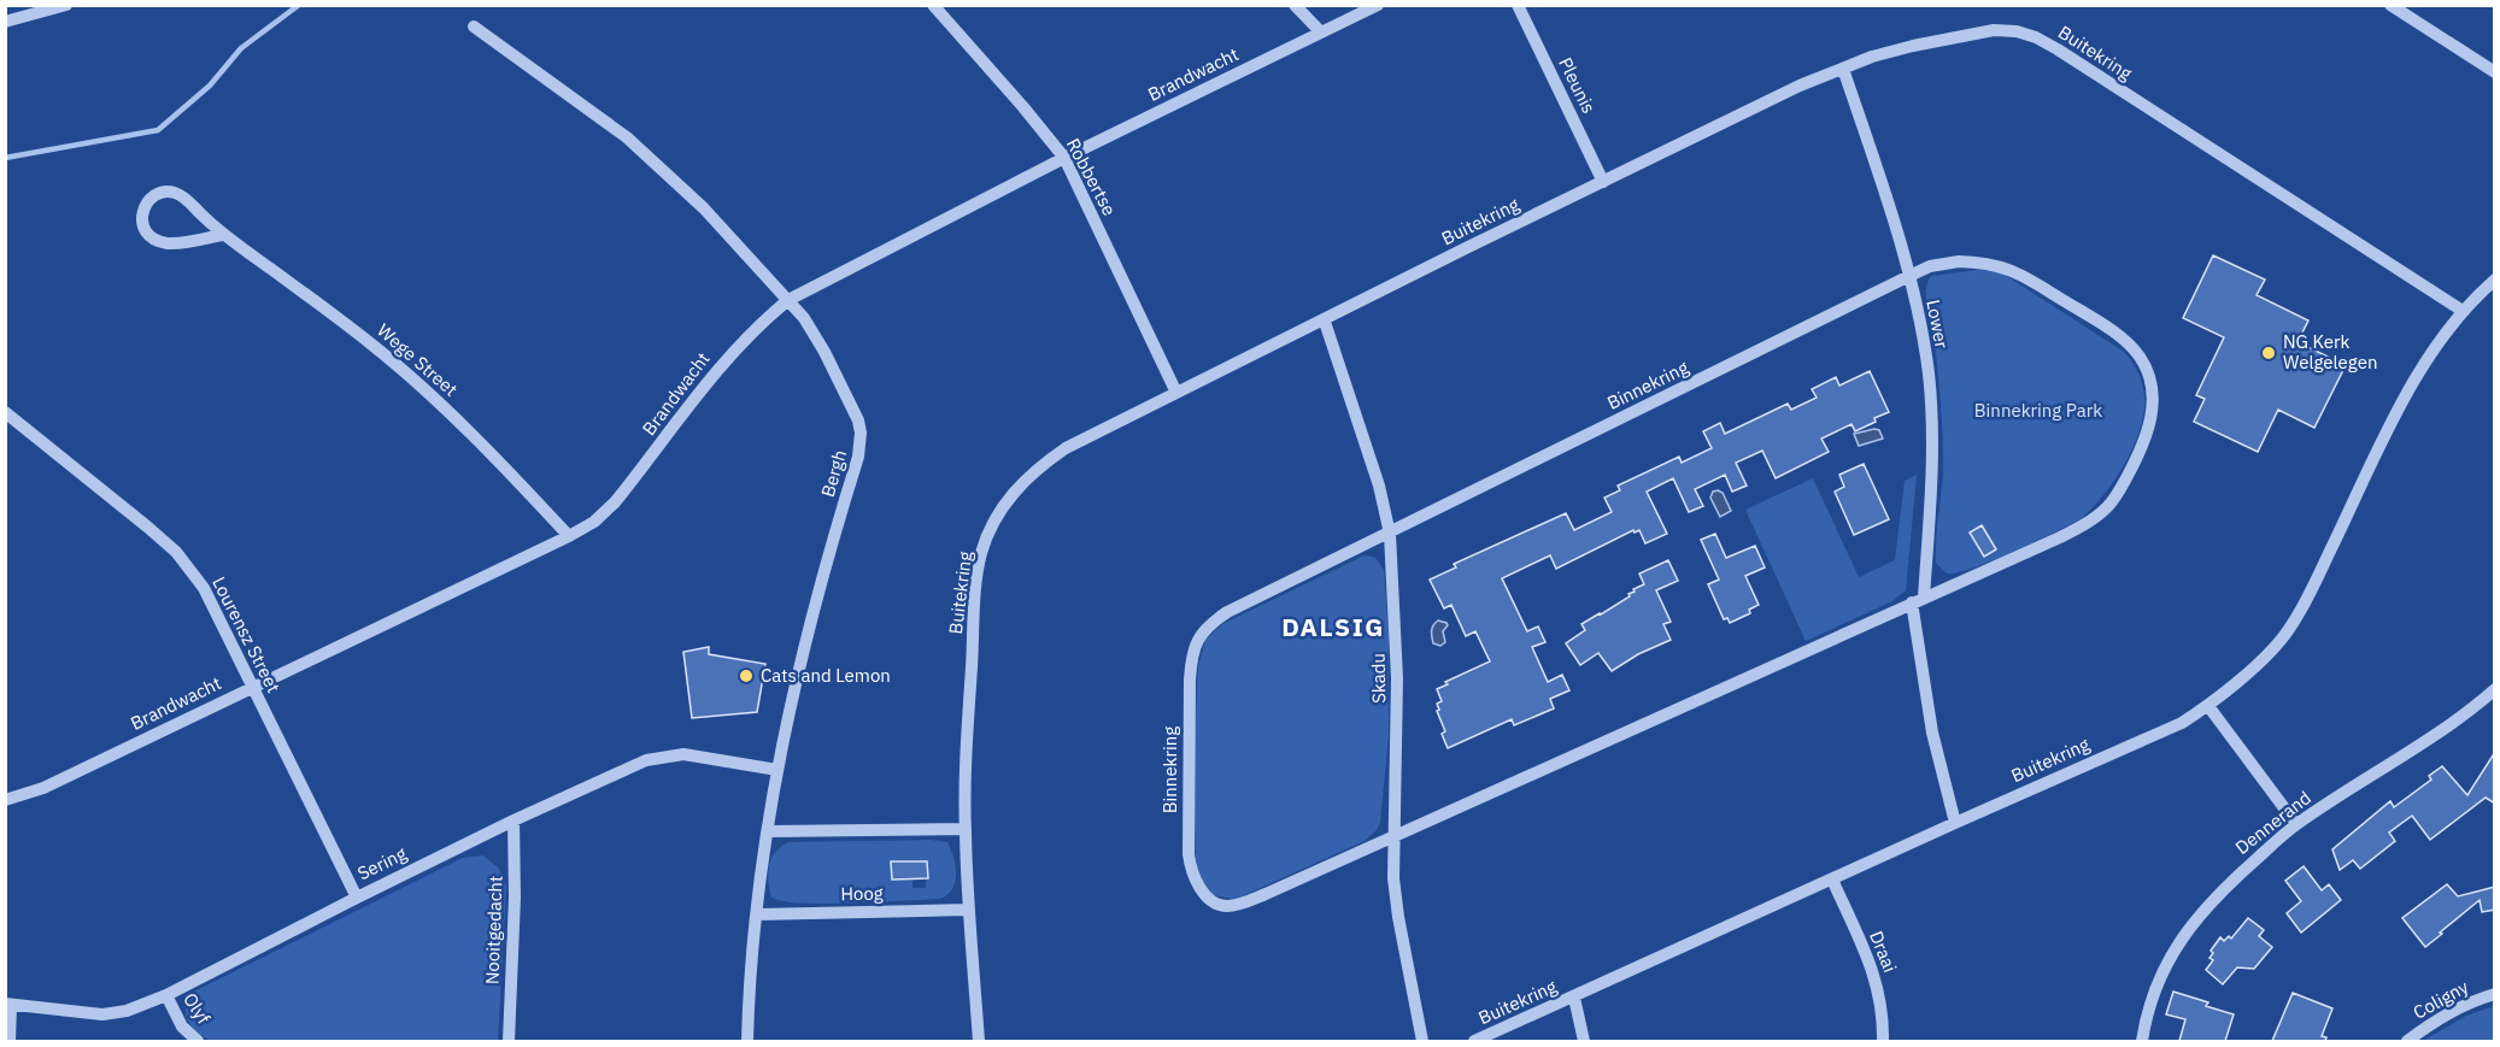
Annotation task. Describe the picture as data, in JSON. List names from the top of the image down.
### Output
{
  "streets": {
    "street": [
      "Buitekring",
      "Brandwacht",
      "Pleunis",
      "Robbertse",
      "Lower",
      "Wege Street",
      "Binnekring",
      "Bergh",
      "Lourensz Street",
      "Skadu",
      "Dennerand",
      "Sering",
      "Hoog",
      "Nooitgedacht",
      "Draai",
      "Coligny",
      "Olyf"
    ]
  },
  "crossings": [
    ["Buitekring", "Pleunis"],
    ["Buitekring", "Robbertse"],
    ["Buitekring", "Lower"],
    ["Buitekring", "Skadu"],
    ["Buitekring", "Hoog"],
    ["Buitekring", "Draai"],
    ["Brandwacht", "Robbertse"],
    ["Brandwacht", "Wege Street"],
    ["Brandwacht", "Bergh"],
    ["Brandwacht", "Lourensz Street"],
    ["Lower", "Binnekring"],
    ["Binnekring", "Skadu"],
    ["Bergh", "Sering"],
    ["Bergh", "Hoog"],
    ["Lourensz Street", "Sering"],
    ["Sering", "Nooitgedacht"],
    ["Sering", "Olyf"]
  ],
  "districts": ["DALSIG"],
  "parks": ["Binnekring Park"],
  "places": ["NG Kerk Welgelegen", "Cats and Lemon"]
}
